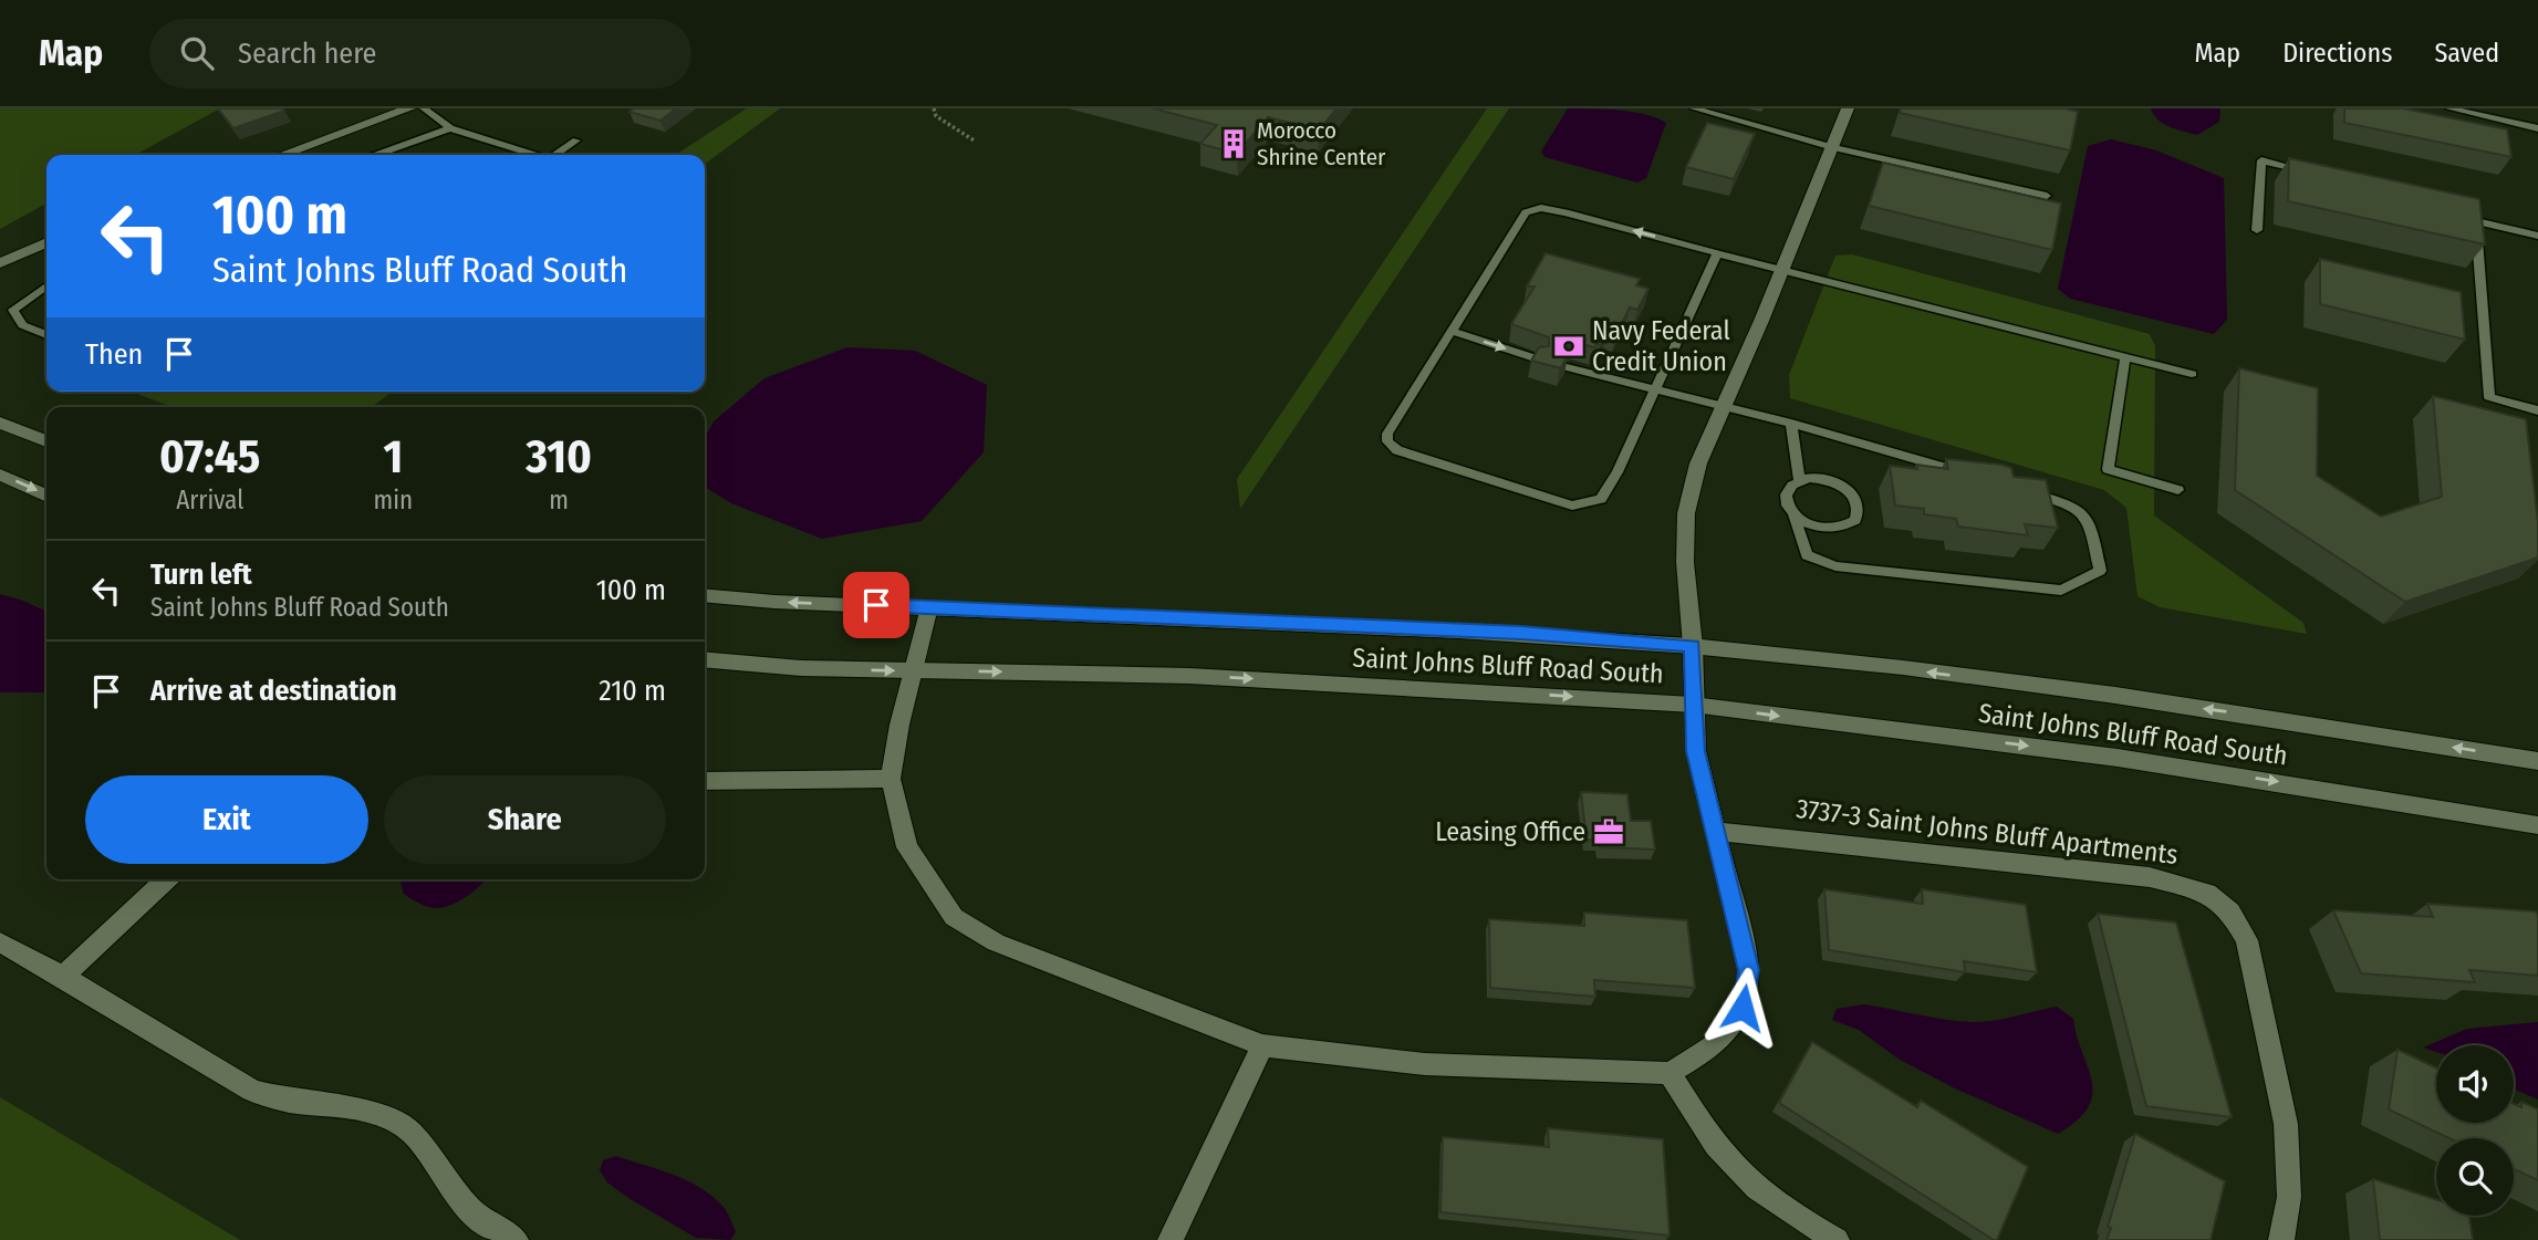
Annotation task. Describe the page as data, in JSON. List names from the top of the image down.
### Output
{
  "streets": {
    "street": ["Saint Johns Bluff Road South", "3737-3 Saint Johns Bluff Apartments"]
  },
  "places": {
    "building": ["Morocco Shrine Center"],
    "bank": ["Navy Federal Credit Union"],
    "office": ["Leasing Office"]
  },
  "page": {
    "header": "Map",
    "search": "Search here",
    "nav": ["Map", "Directions", "Saved"],
    "turn": ["100 m", "Saint Johns Bluff Road South"],
    "then": "Then",
    "eta": [
      "07:45",
      "Arrival",
      "1",
      "min",
      "310",
      "m"
    ],
    "list": [
      {
        "name": "Turn left",
        "note": "Saint Johns Bluff Road South",
        "value": "100 m"
      },
      {
        "name": "Arrive at destination",
        "value": "210 m"
      }
    ],
    "buttons": ["Exit", "Share"]
  }
}
